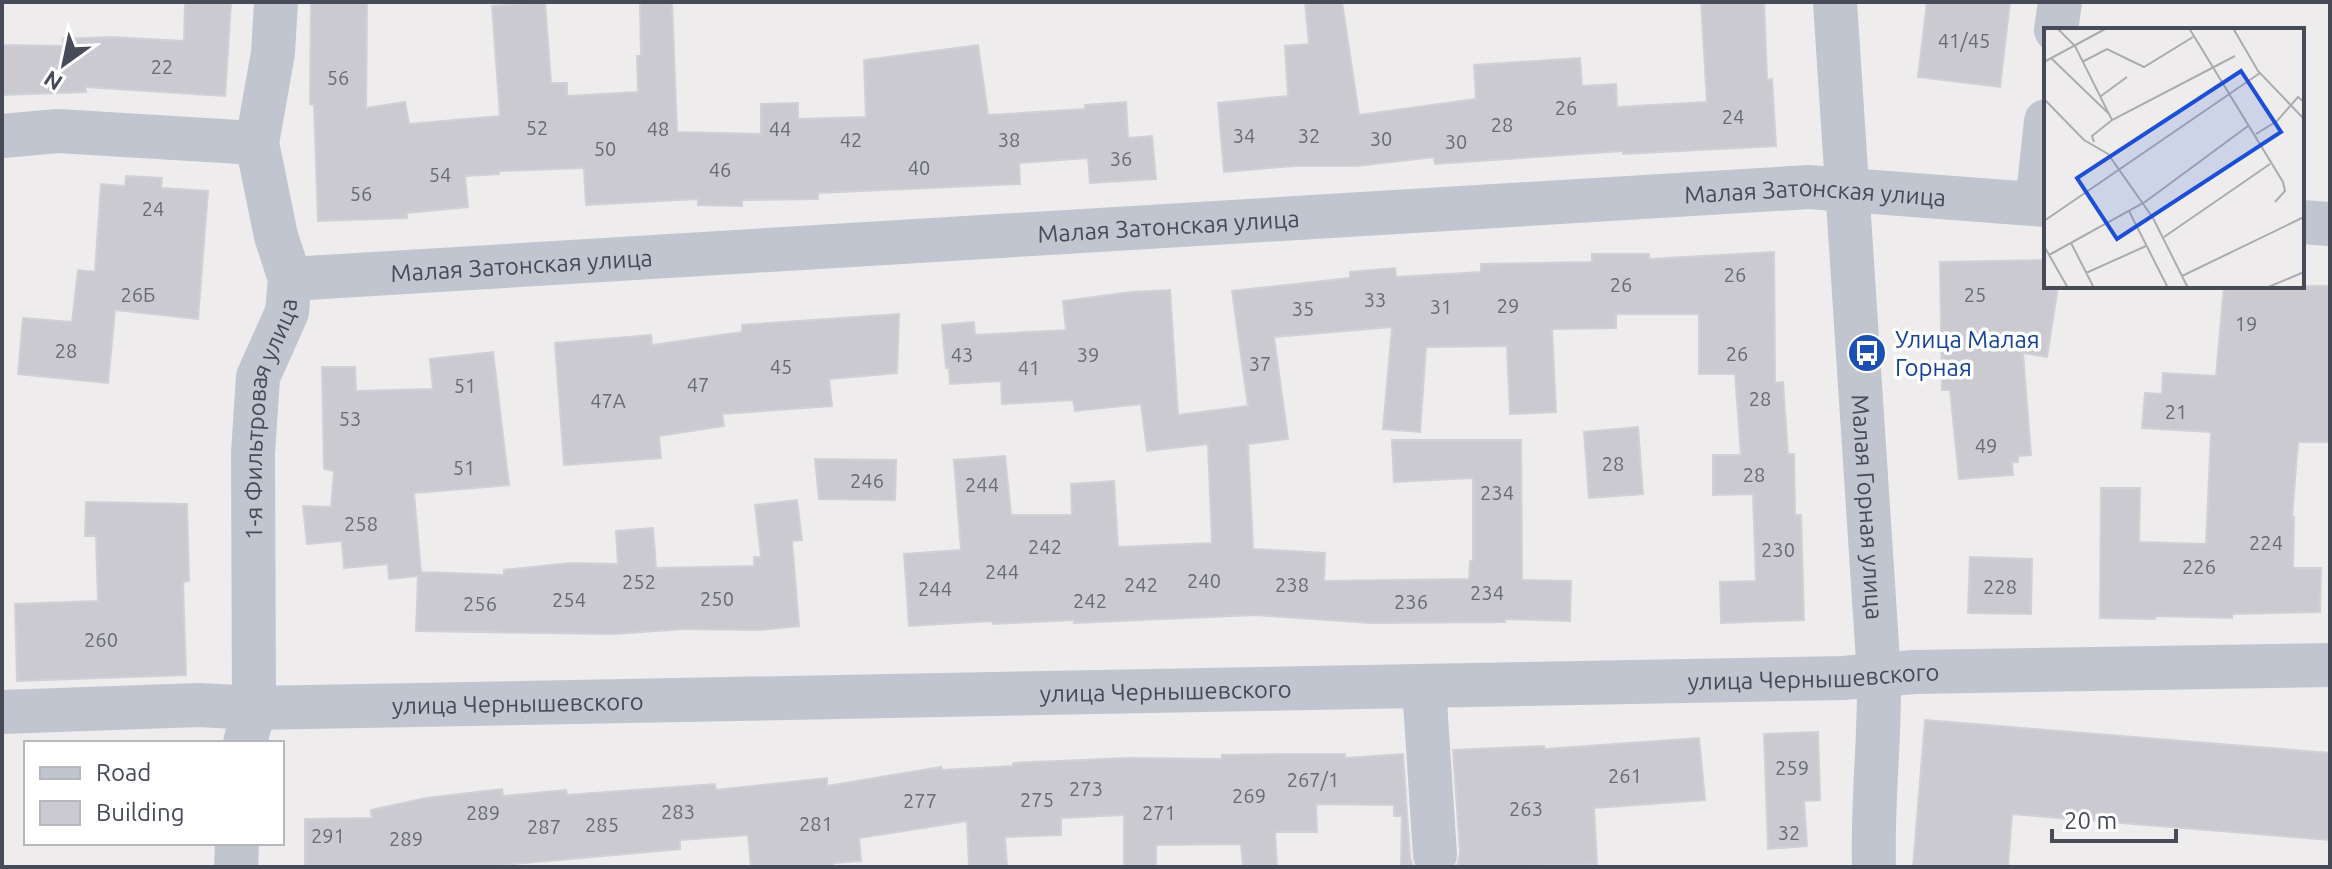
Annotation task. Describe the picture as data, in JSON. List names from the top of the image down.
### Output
{
  "streets": {
    "street": [
      "Малая Затонская улица",
      "1-я Фильтровая улица",
      "Малая Горная улица",
      "улица Чернышевского"
    ]
  },
  "crossings": [
    ["Малая Затонская улица", "1-я Фильтровая улица"],
    ["Малая Затонская улица", "Малая Горная улица"],
    ["1-я Фильтровая улица", "улица Чернышевского"],
    ["Малая Горная улица", "улица Чернышевского"]
  ],
  "places": {
    "bus stop": ["Улица Малая Горная"]
  },
  "house_numbers": [
    "41/45",
    "22",
    "56",
    "26",
    "24",
    "28",
    "52",
    "48",
    "44",
    "34",
    "32",
    "30",
    "42",
    "38",
    "30",
    "50",
    "36",
    "40",
    "46",
    "54",
    "56",
    "24",
    "26",
    "26",
    "26Б",
    "25",
    "33",
    "29",
    "31",
    "35",
    "19",
    "28",
    "26",
    "43",
    "39",
    "37",
    "45",
    "41",
    "47",
    "51",
    "28",
    "47А",
    "21",
    "53",
    "49",
    "28",
    "51",
    "28",
    "246",
    "244",
    "234",
    "258",
    "224",
    "242",
    "230",
    "226",
    "244",
    "240",
    "252",
    "242",
    "238",
    "228",
    "244",
    "234",
    "250",
    "254",
    "242",
    "236",
    "256",
    "260",
    "259",
    "261",
    "267/1",
    "273",
    "269",
    "275",
    "277",
    "263",
    "283",
    "289",
    "271",
    "281",
    "285",
    "287",
    "32",
    "291",
    "289"
  ],
  "legend": ["Road", "Building"],
  "scale_bar": "20 m",
  "north": "bottom left"
}
